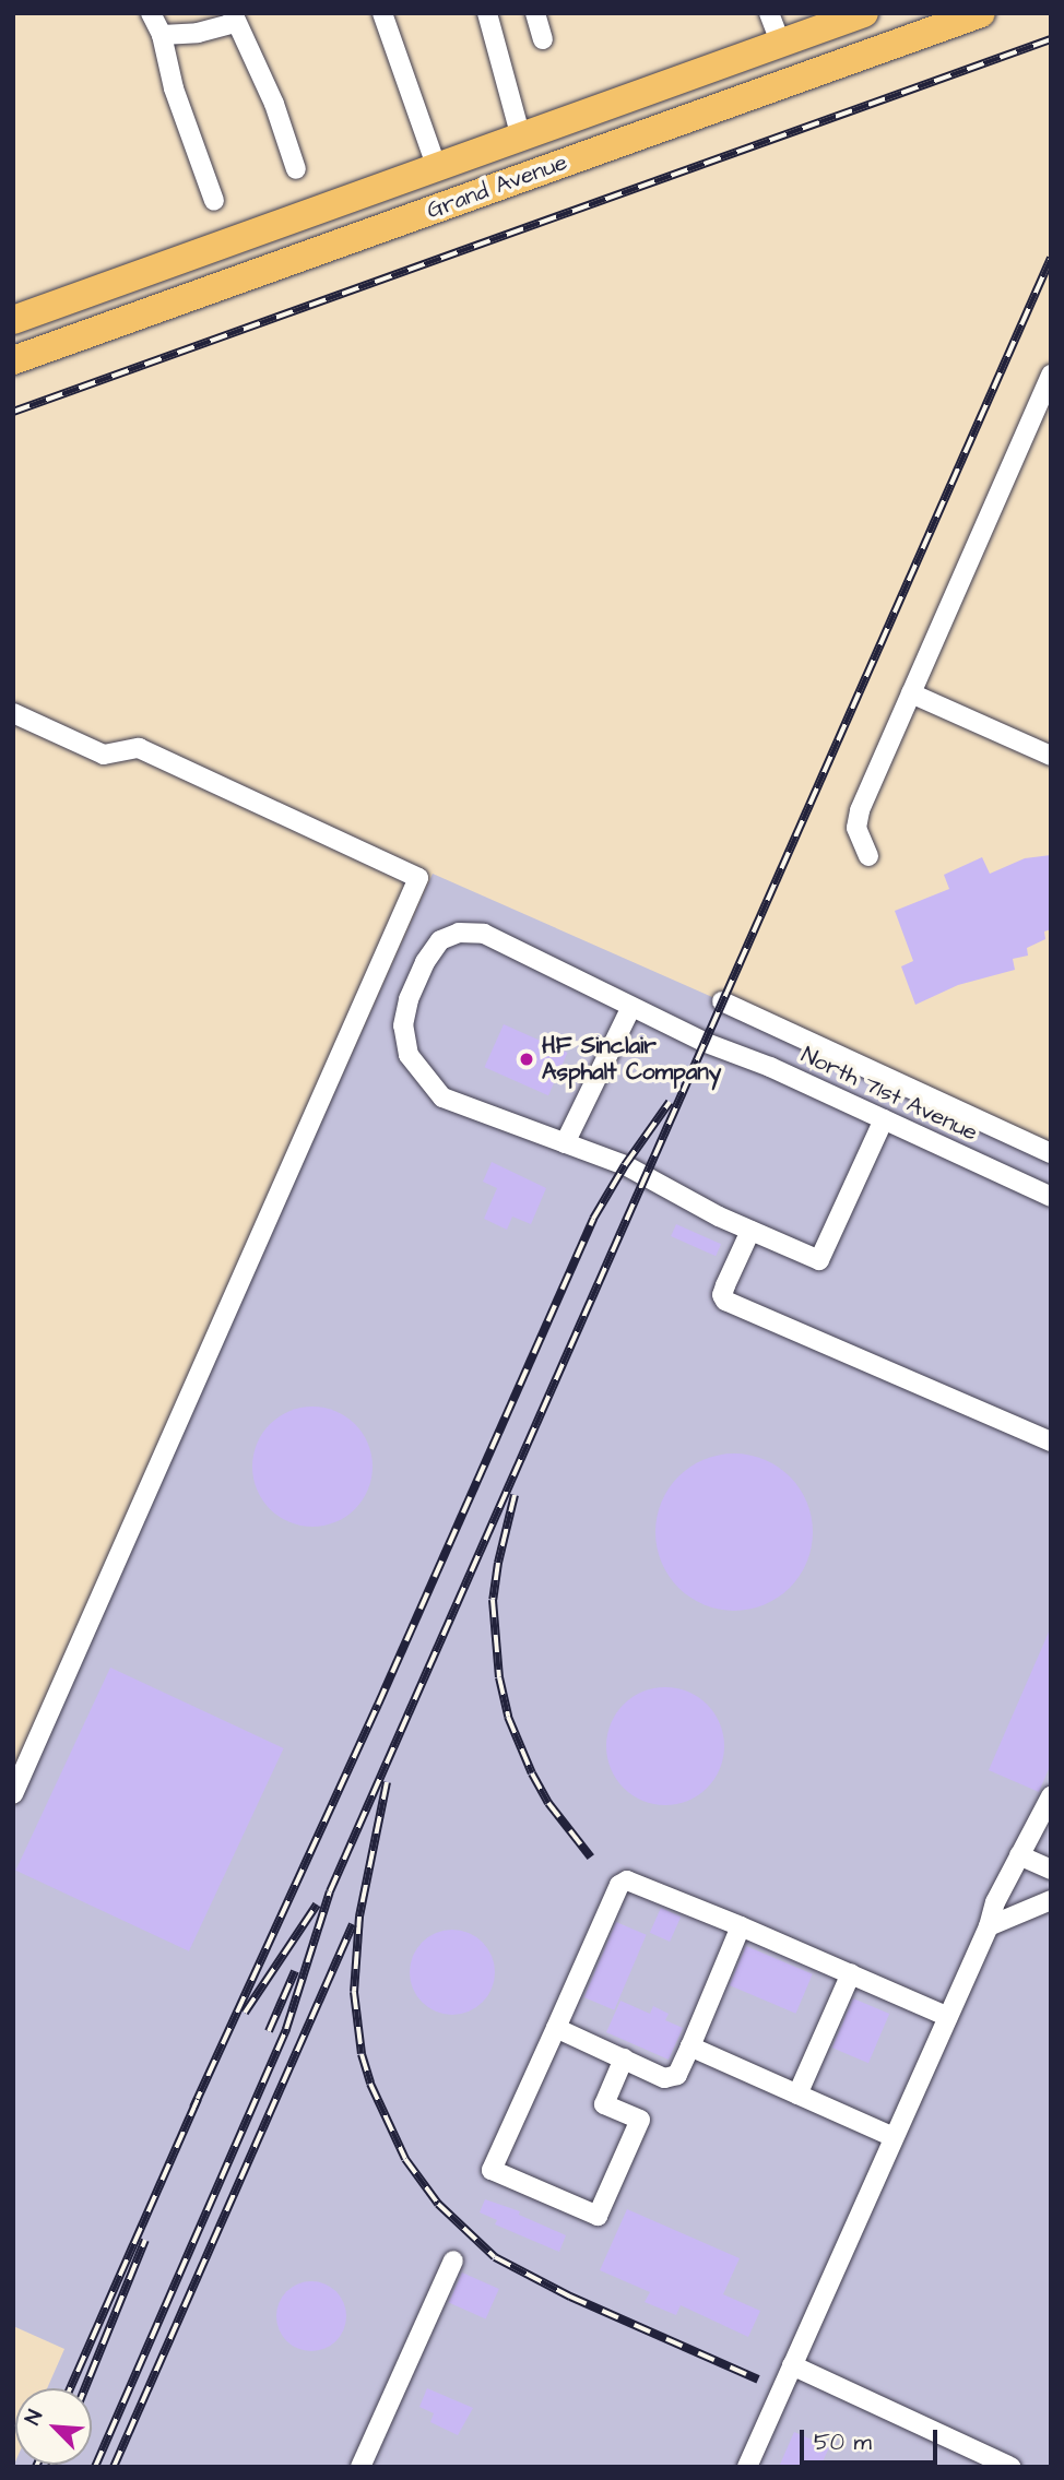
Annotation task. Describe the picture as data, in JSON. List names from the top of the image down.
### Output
{
  "streets": {
    "highway": ["Grand Avenue"],
    "lane": ["North 71st Avenue"]
  },
  "places": ["HF Sinclair Asphalt Company"],
  "scale_bar": "50 m",
  "north": "top left"
}
